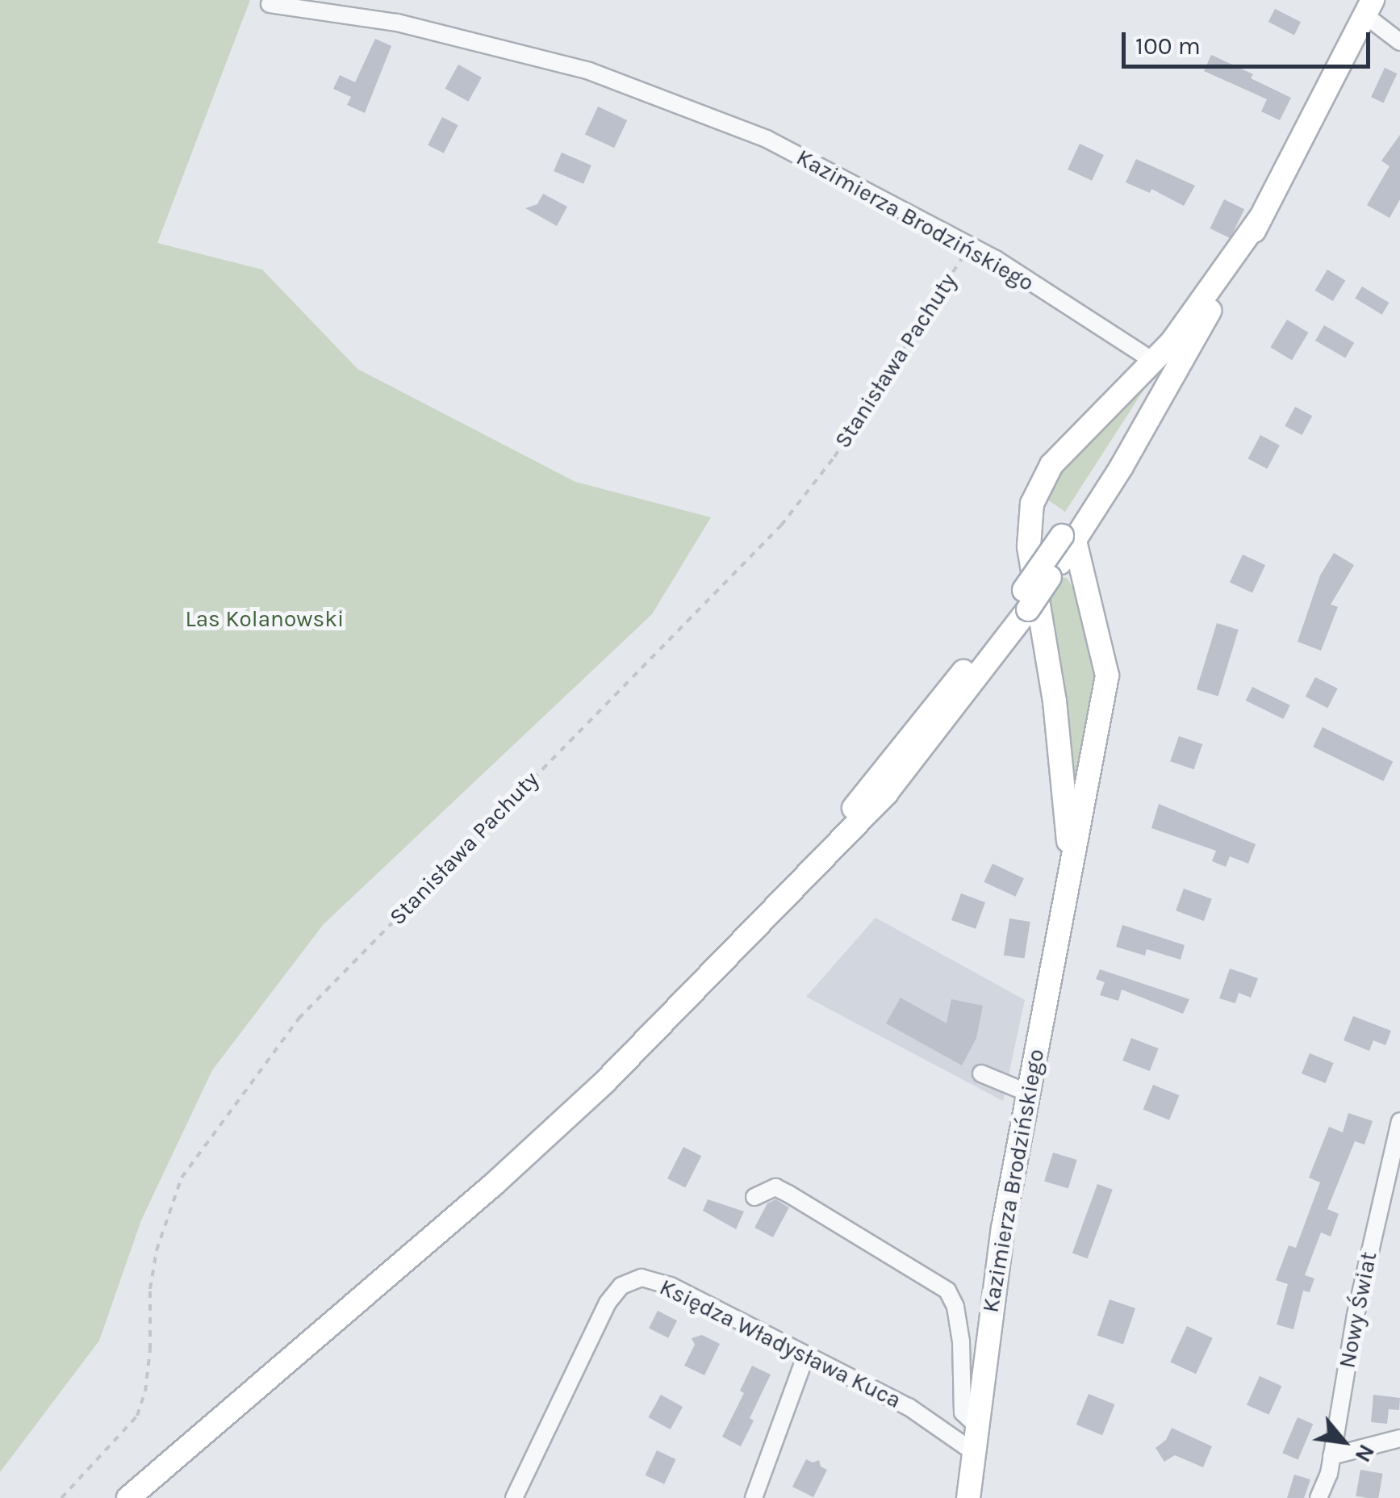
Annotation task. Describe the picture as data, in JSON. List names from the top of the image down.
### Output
{
  "streets": {
    "main road": ["Kazimierza Brodzińskiego"],
    "street": ["Nowy Świat", "Księdza Władysława Kuca"],
    "path": ["Stanisława Pachuty"]
  },
  "crossings": [
    ["Kazimierza Brodzińskiego", "Stanisława Pachuty"],
    ["Kazimierza Brodzińskiego", "Księdza Władysława Kuca"]
  ],
  "parks": ["Las Kolanowski"],
  "scale_bar": "100 m",
  "north": "bottom right"
}
